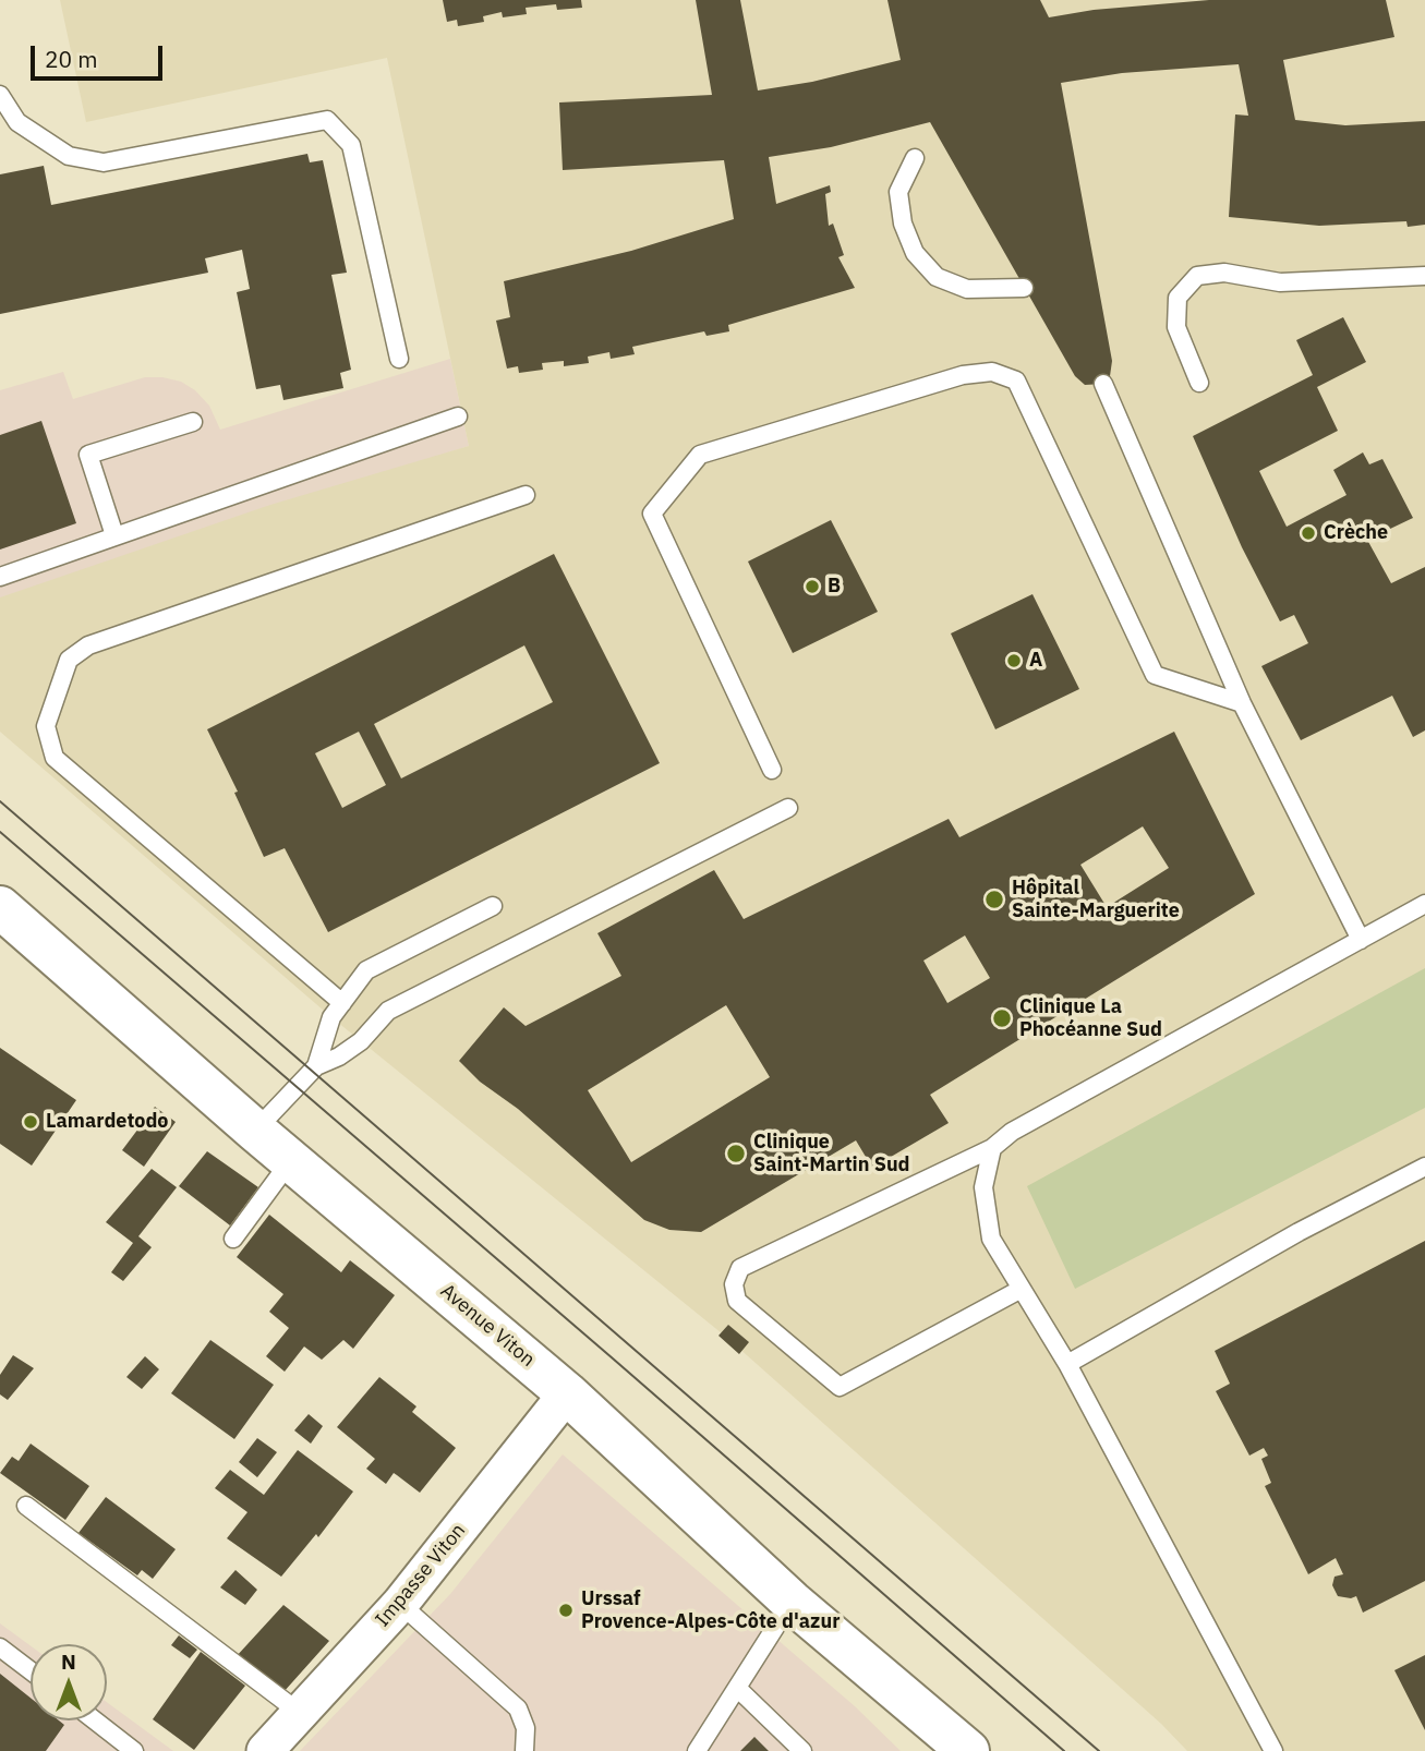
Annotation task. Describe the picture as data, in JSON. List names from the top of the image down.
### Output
{
  "streets": {
    "street": ["Avenue Viton", "Impasse Viton"]
  },
  "crossings": [
    ["Avenue Viton", "Impasse Viton"]
  ],
  "places": [
    "Crèche",
    "B",
    "A",
    "Hôpital Sainte-Marguerite",
    "Clinique La Phocéanne Sud",
    "Lamardetodo",
    "Clinique Saint-Martin Sud",
    "Urssaf Provence-Alpes-Côte d'azur"
  ],
  "scale_bar": "20 m",
  "north": "top"
}
